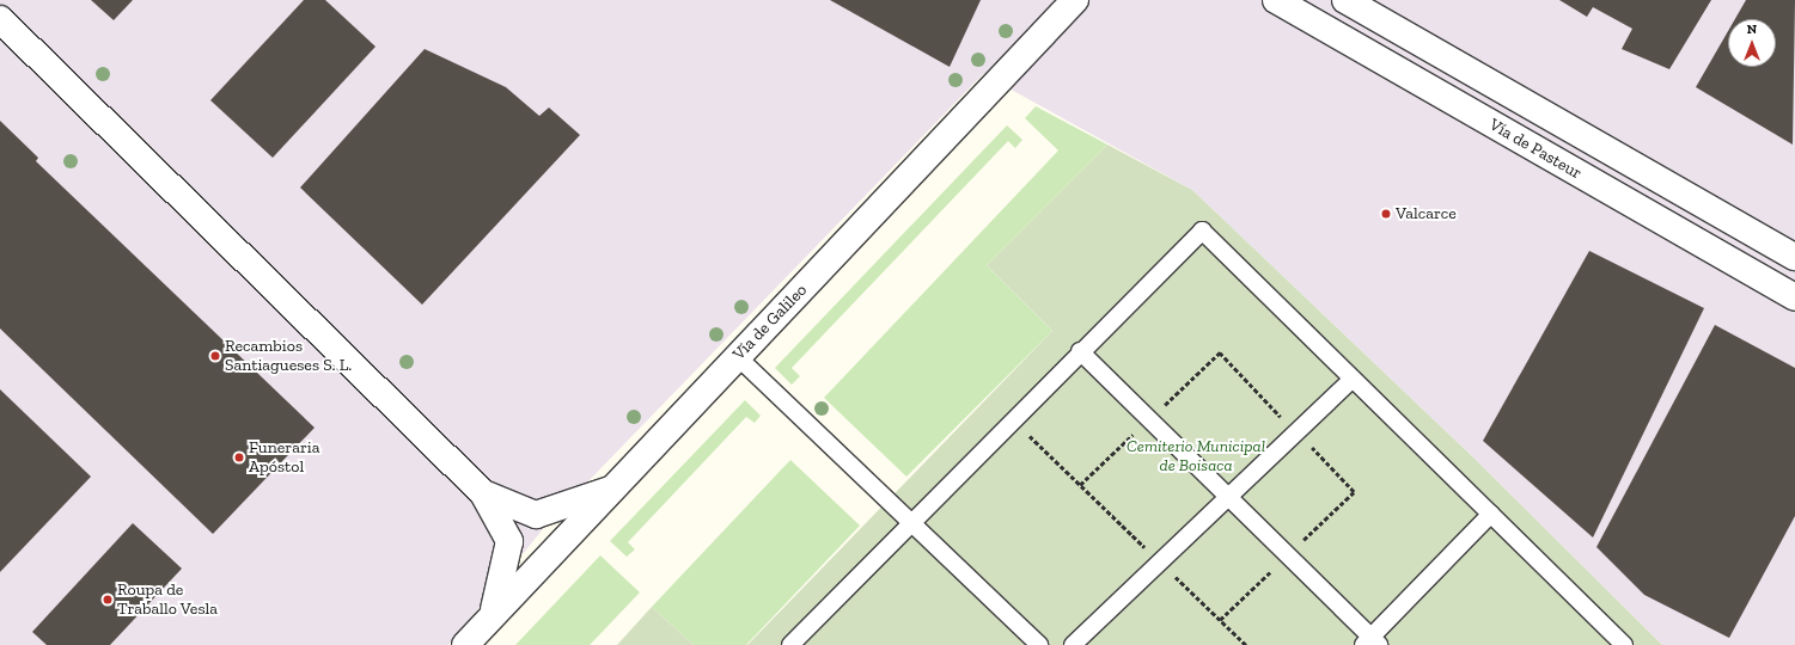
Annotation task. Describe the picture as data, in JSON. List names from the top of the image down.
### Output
{
  "streets": {
    "street": ["Vía de Pasteur", "Vía de Galileo"]
  },
  "parks": ["Cemiterio Municipal de Boisaca"],
  "places": [
    "Valcarce",
    "Recambios Santiagueses S. L.",
    "Funeraria Apóstol",
    "Roupa de Traballo Vesla"
  ],
  "north": "top"
}
